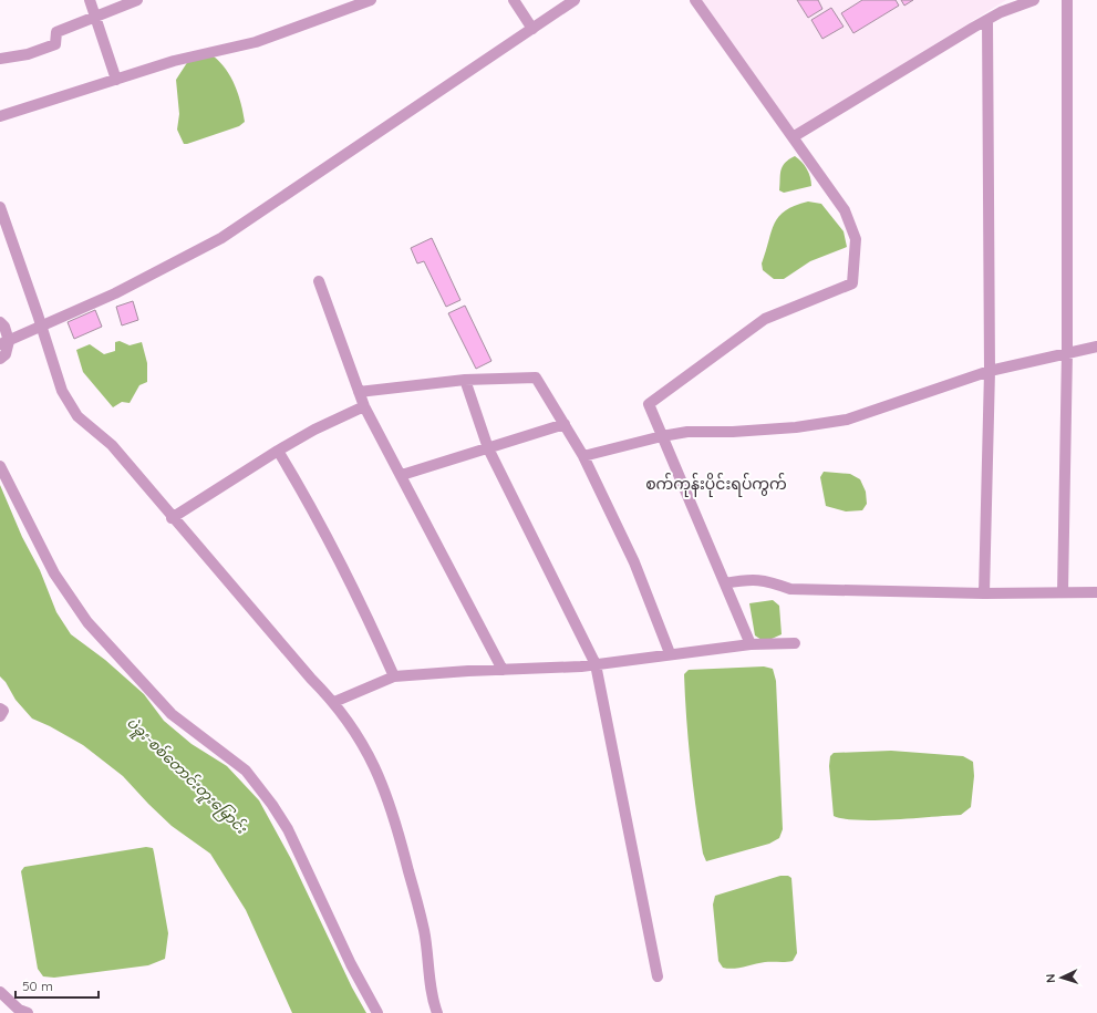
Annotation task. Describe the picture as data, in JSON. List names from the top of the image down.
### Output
{
  "districts": ["စက်ကုန်းပိုင်းရပ်ကွက်"],
  "water": ["ပဲခူး-စစ်တောင်းတူးမြောင်း"],
  "scale_bar": "50 m",
  "north": "left"
}
